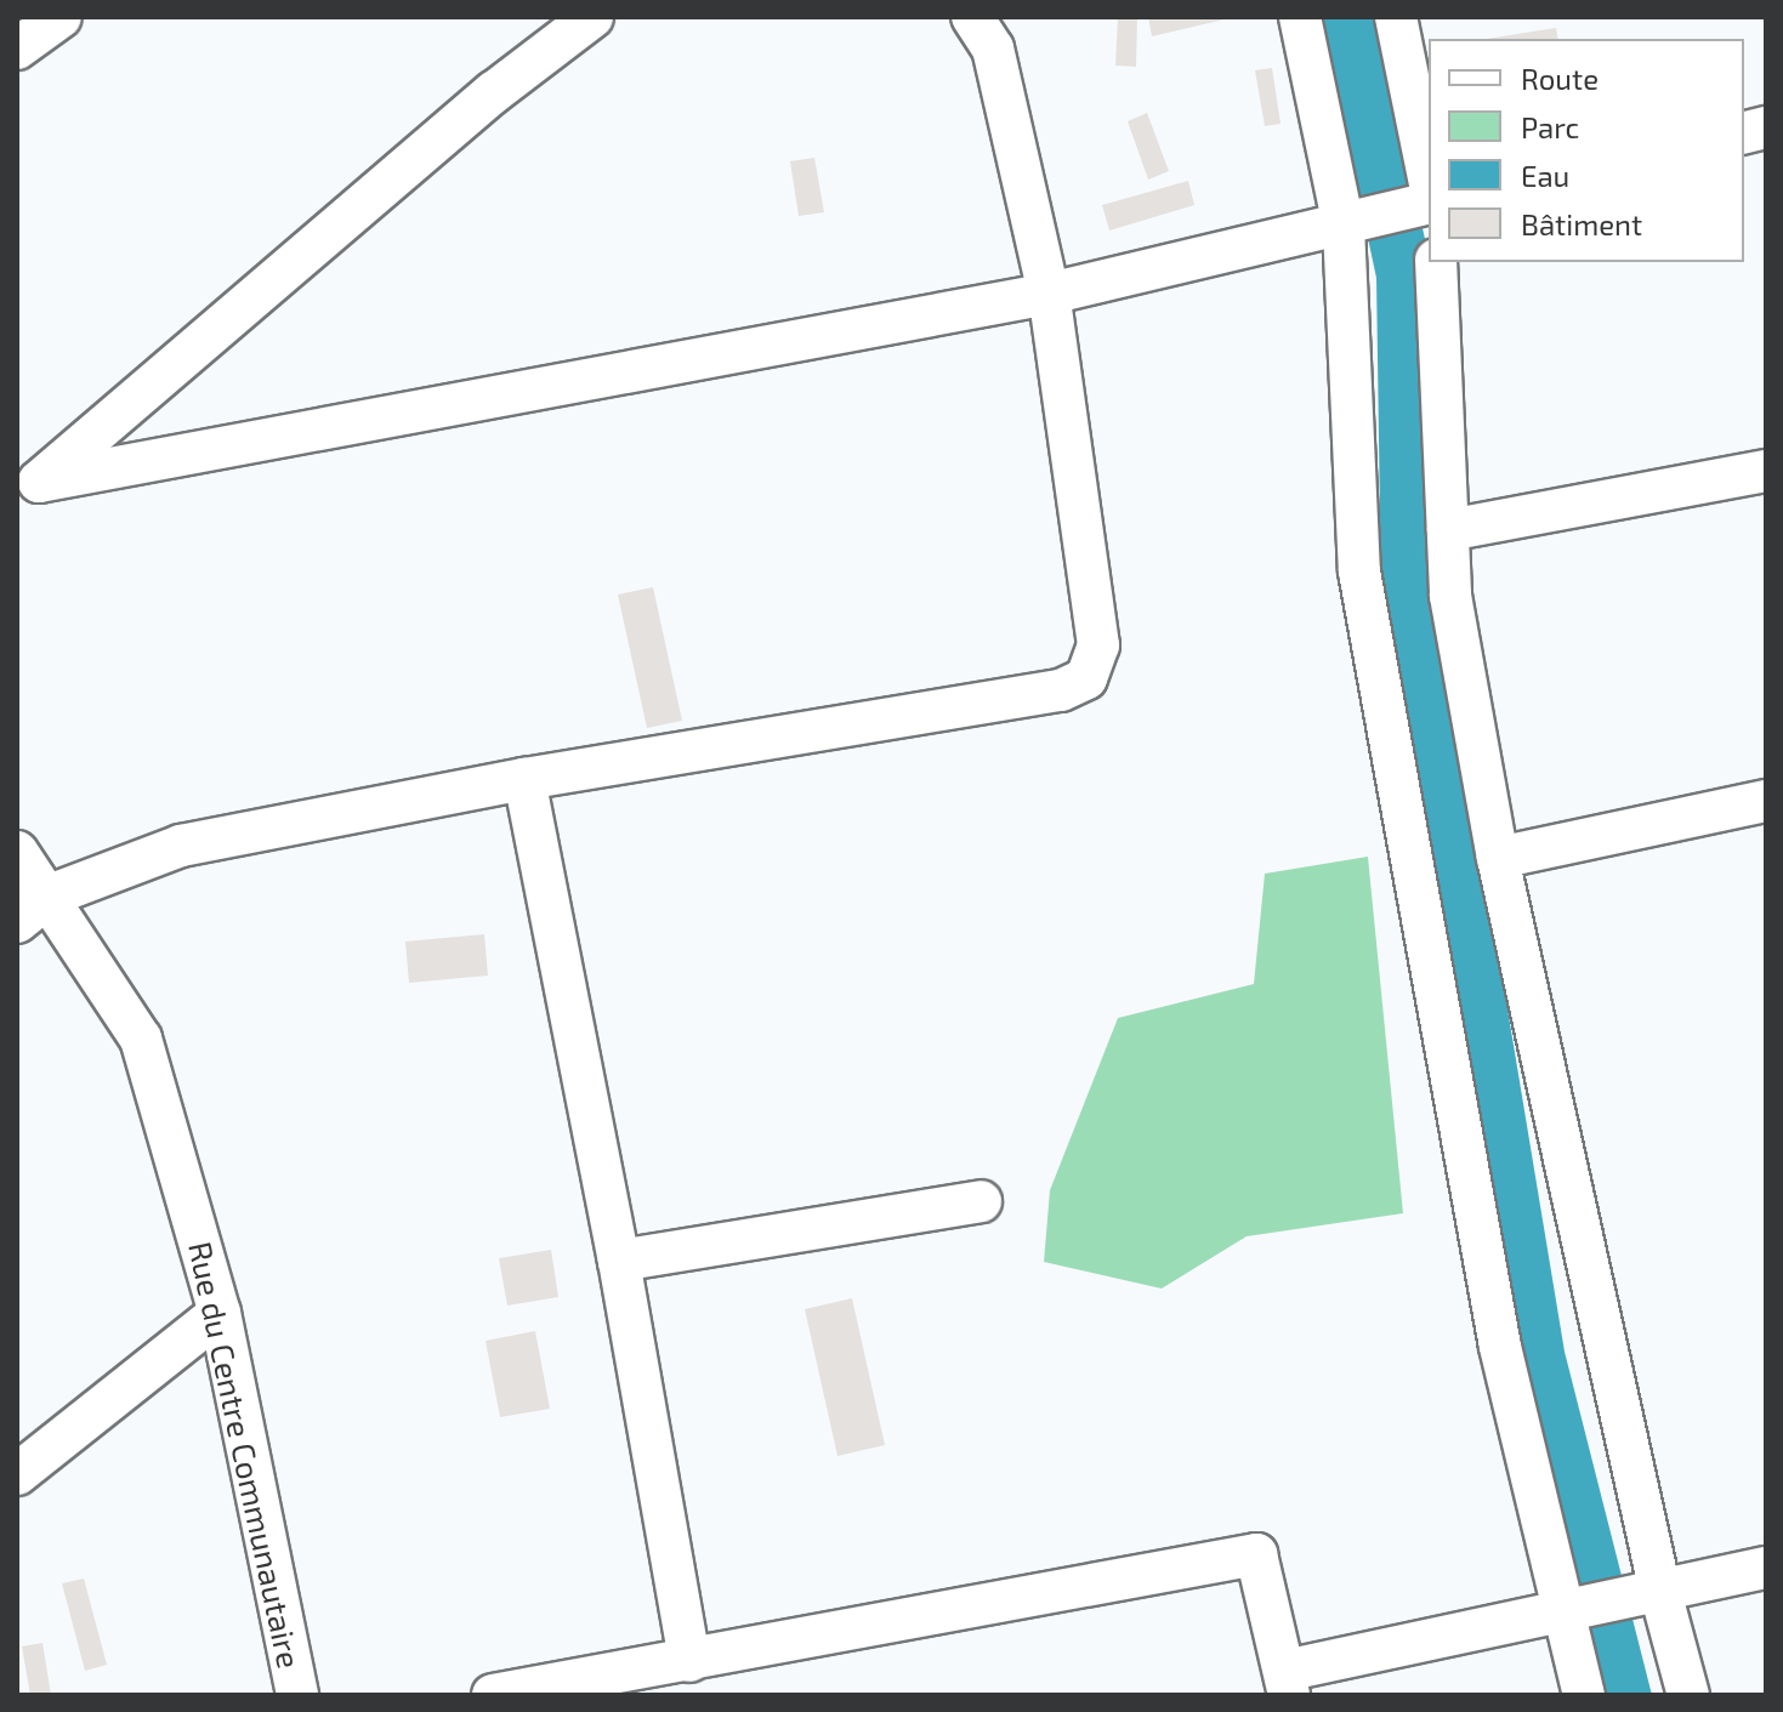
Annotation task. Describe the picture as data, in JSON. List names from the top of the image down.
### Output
{
  "streets": {
    "street": ["Rue du Centre Communautaire"]
  },
  "legend": [
    "Route",
    "Parc",
    "Eau",
    "Bâtiment"
  ]
}
